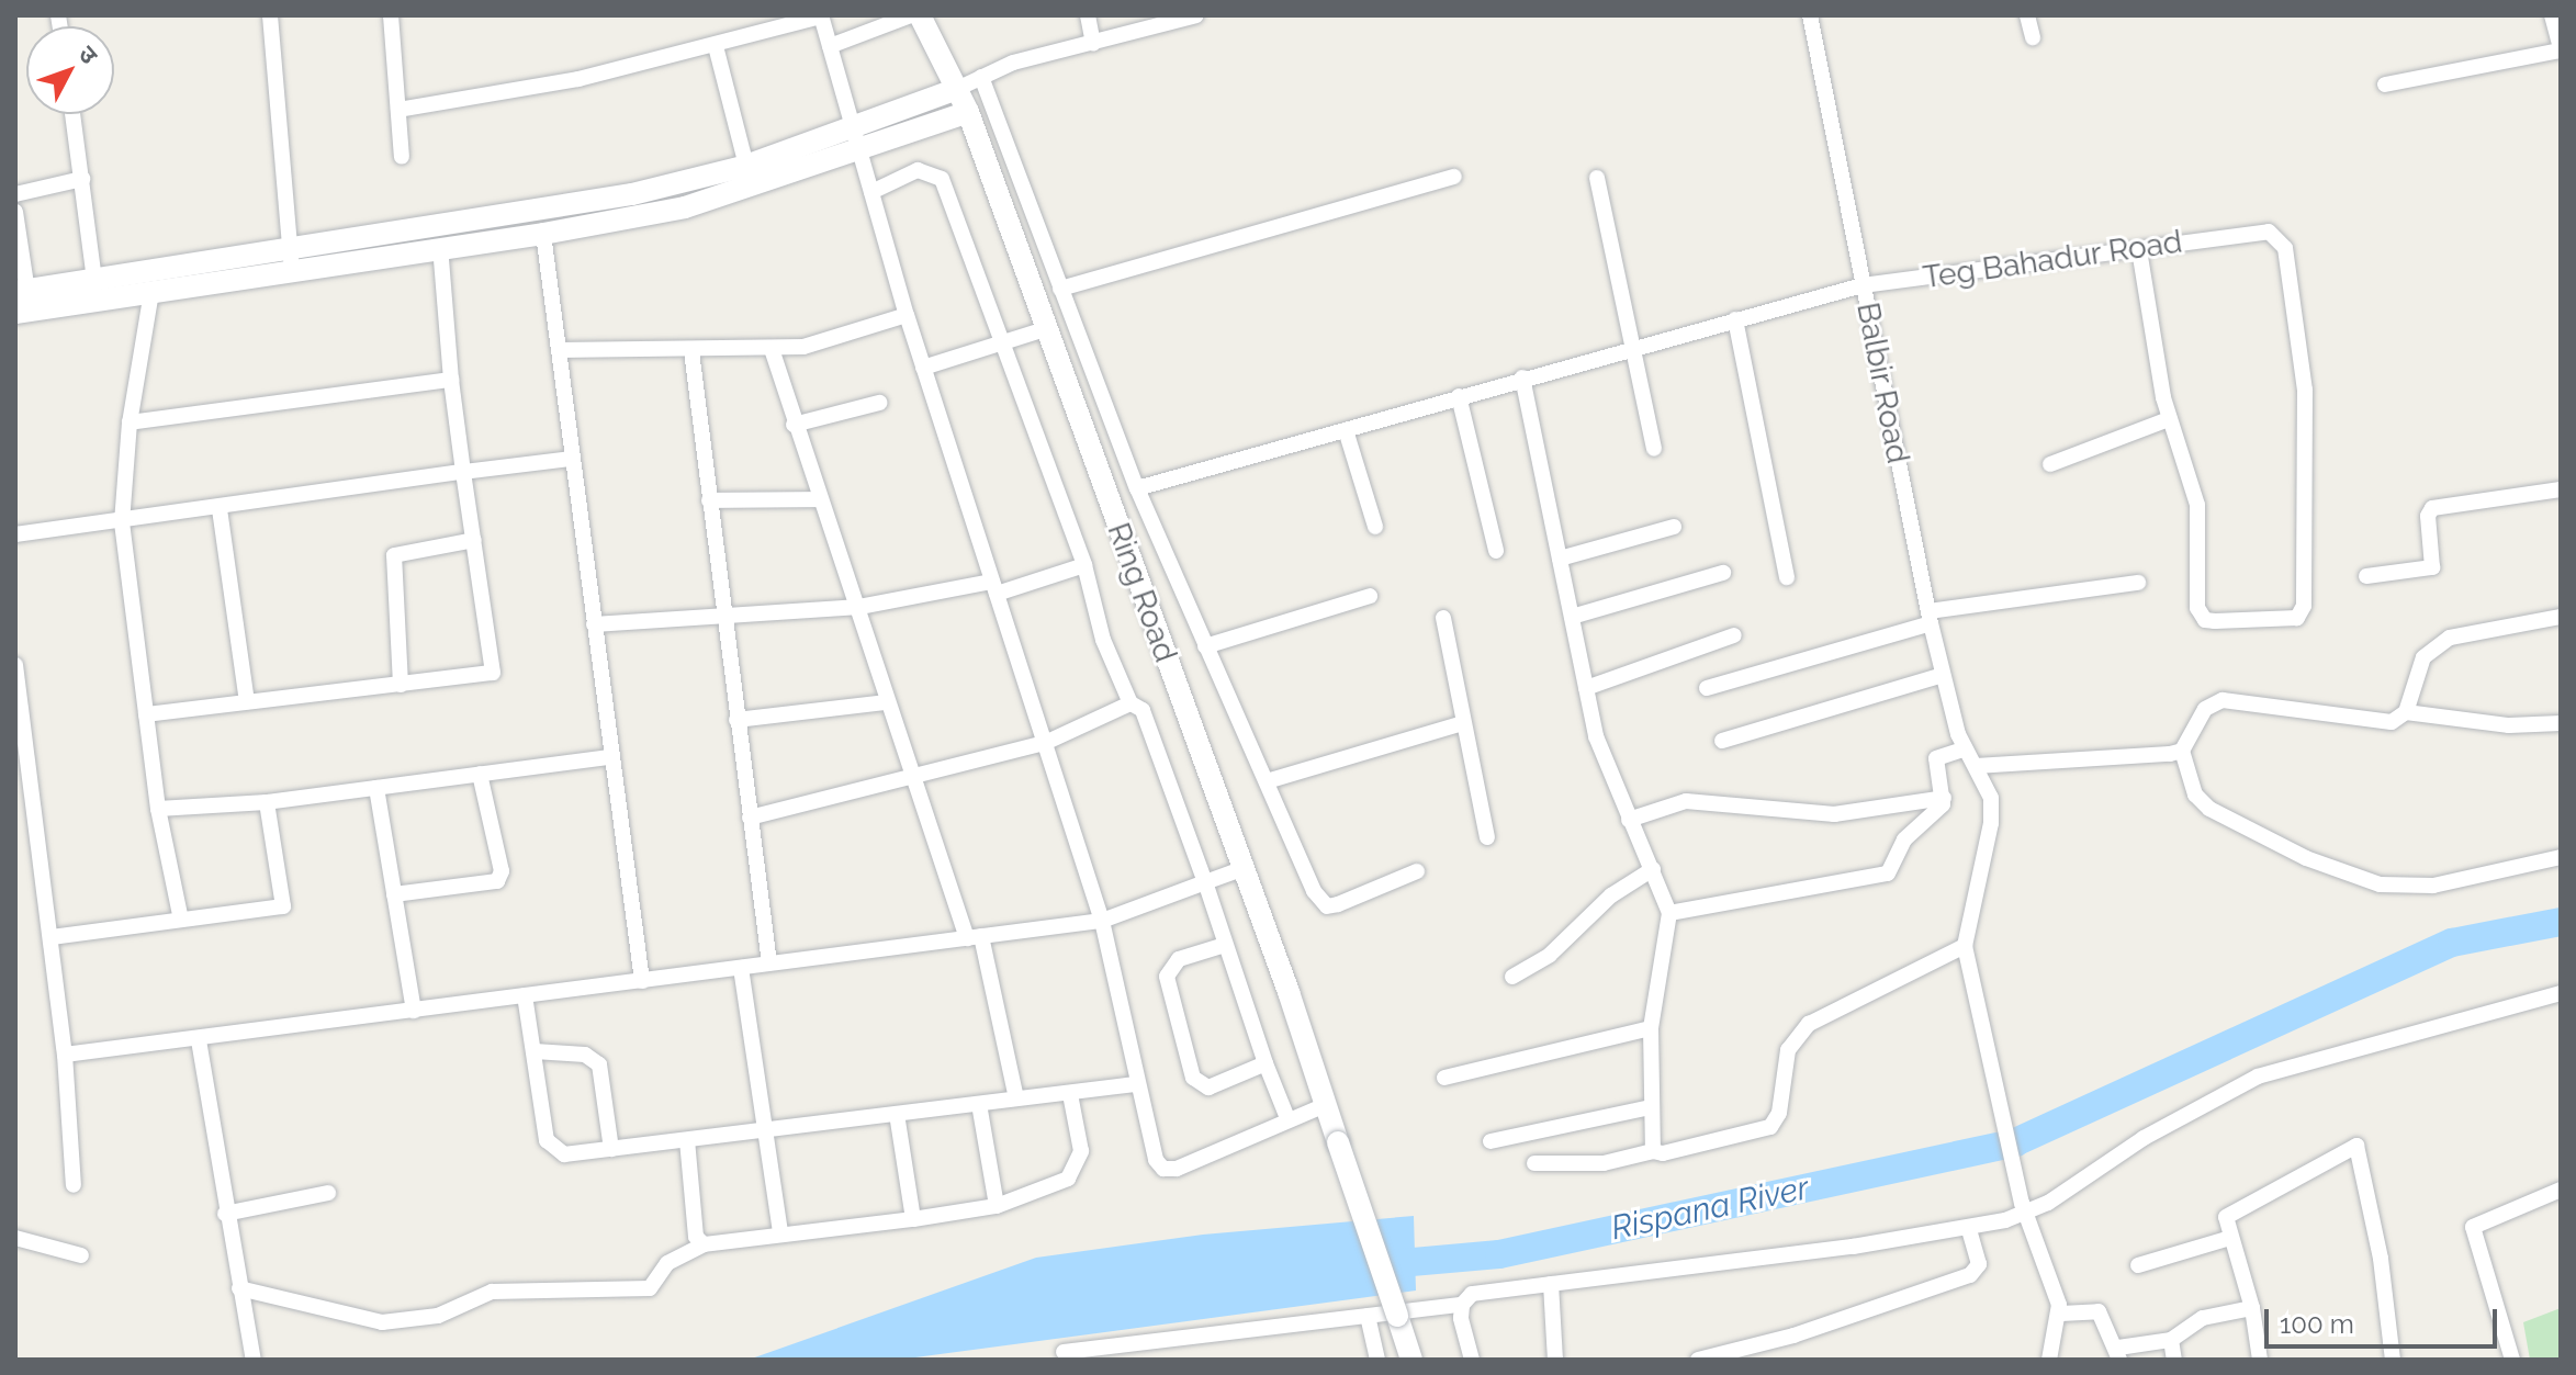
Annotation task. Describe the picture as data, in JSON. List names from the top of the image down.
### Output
{
  "streets": {
    "main road": ["Ring Road"],
    "street": ["Teg Bahadur Road", "Balbir Road"]
  },
  "crossings": [
    ["Teg Bahadur Road", "Balbir Road"]
  ],
  "water": ["Rispana River"],
  "scale_bar": "100 m",
  "north": "top right"
}
